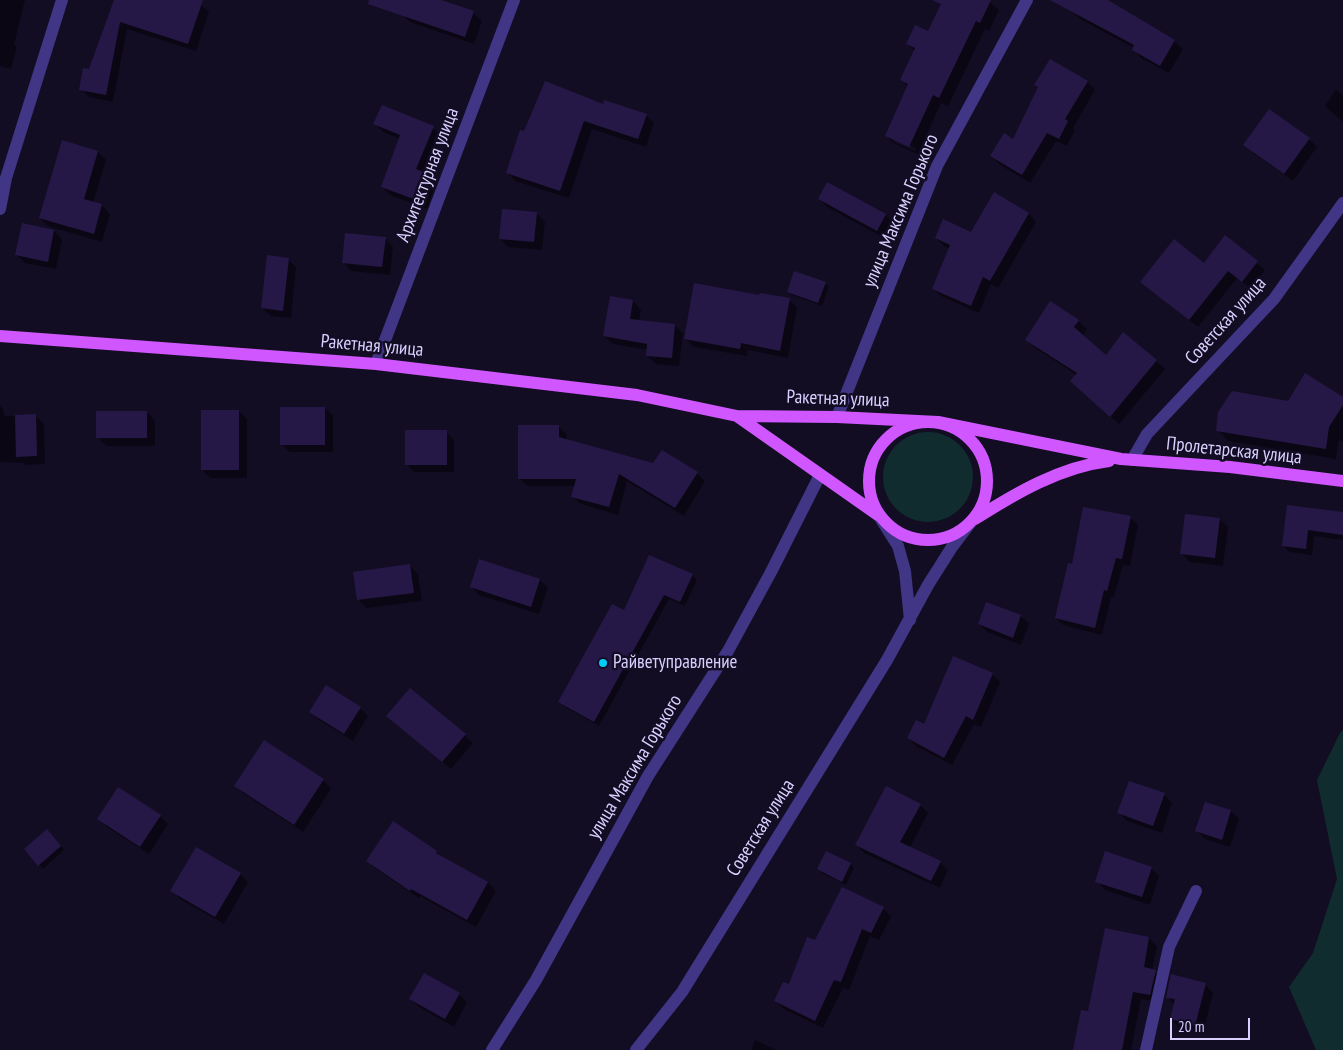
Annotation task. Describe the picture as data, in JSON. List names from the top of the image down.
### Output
{
  "streets": {
    "main road": ["Ракетная улица", "Пролетарская улица"],
    "street": ["Архитектурная улица", "улица Максима Горького", "Советская улица"]
  },
  "crossings": [
    ["Архитектурная улица", "Ракетная улица"],
    ["улица Максима Горького", "Ракетная улица"],
    ["Советская улица", "Ракетная улица"],
    ["Советская улица", "Пролетарская улица"],
    ["Ракетная улица", "Пролетарская улица"]
  ],
  "places": ["Райветуправление"],
  "scale_bar": "20 m"
}
